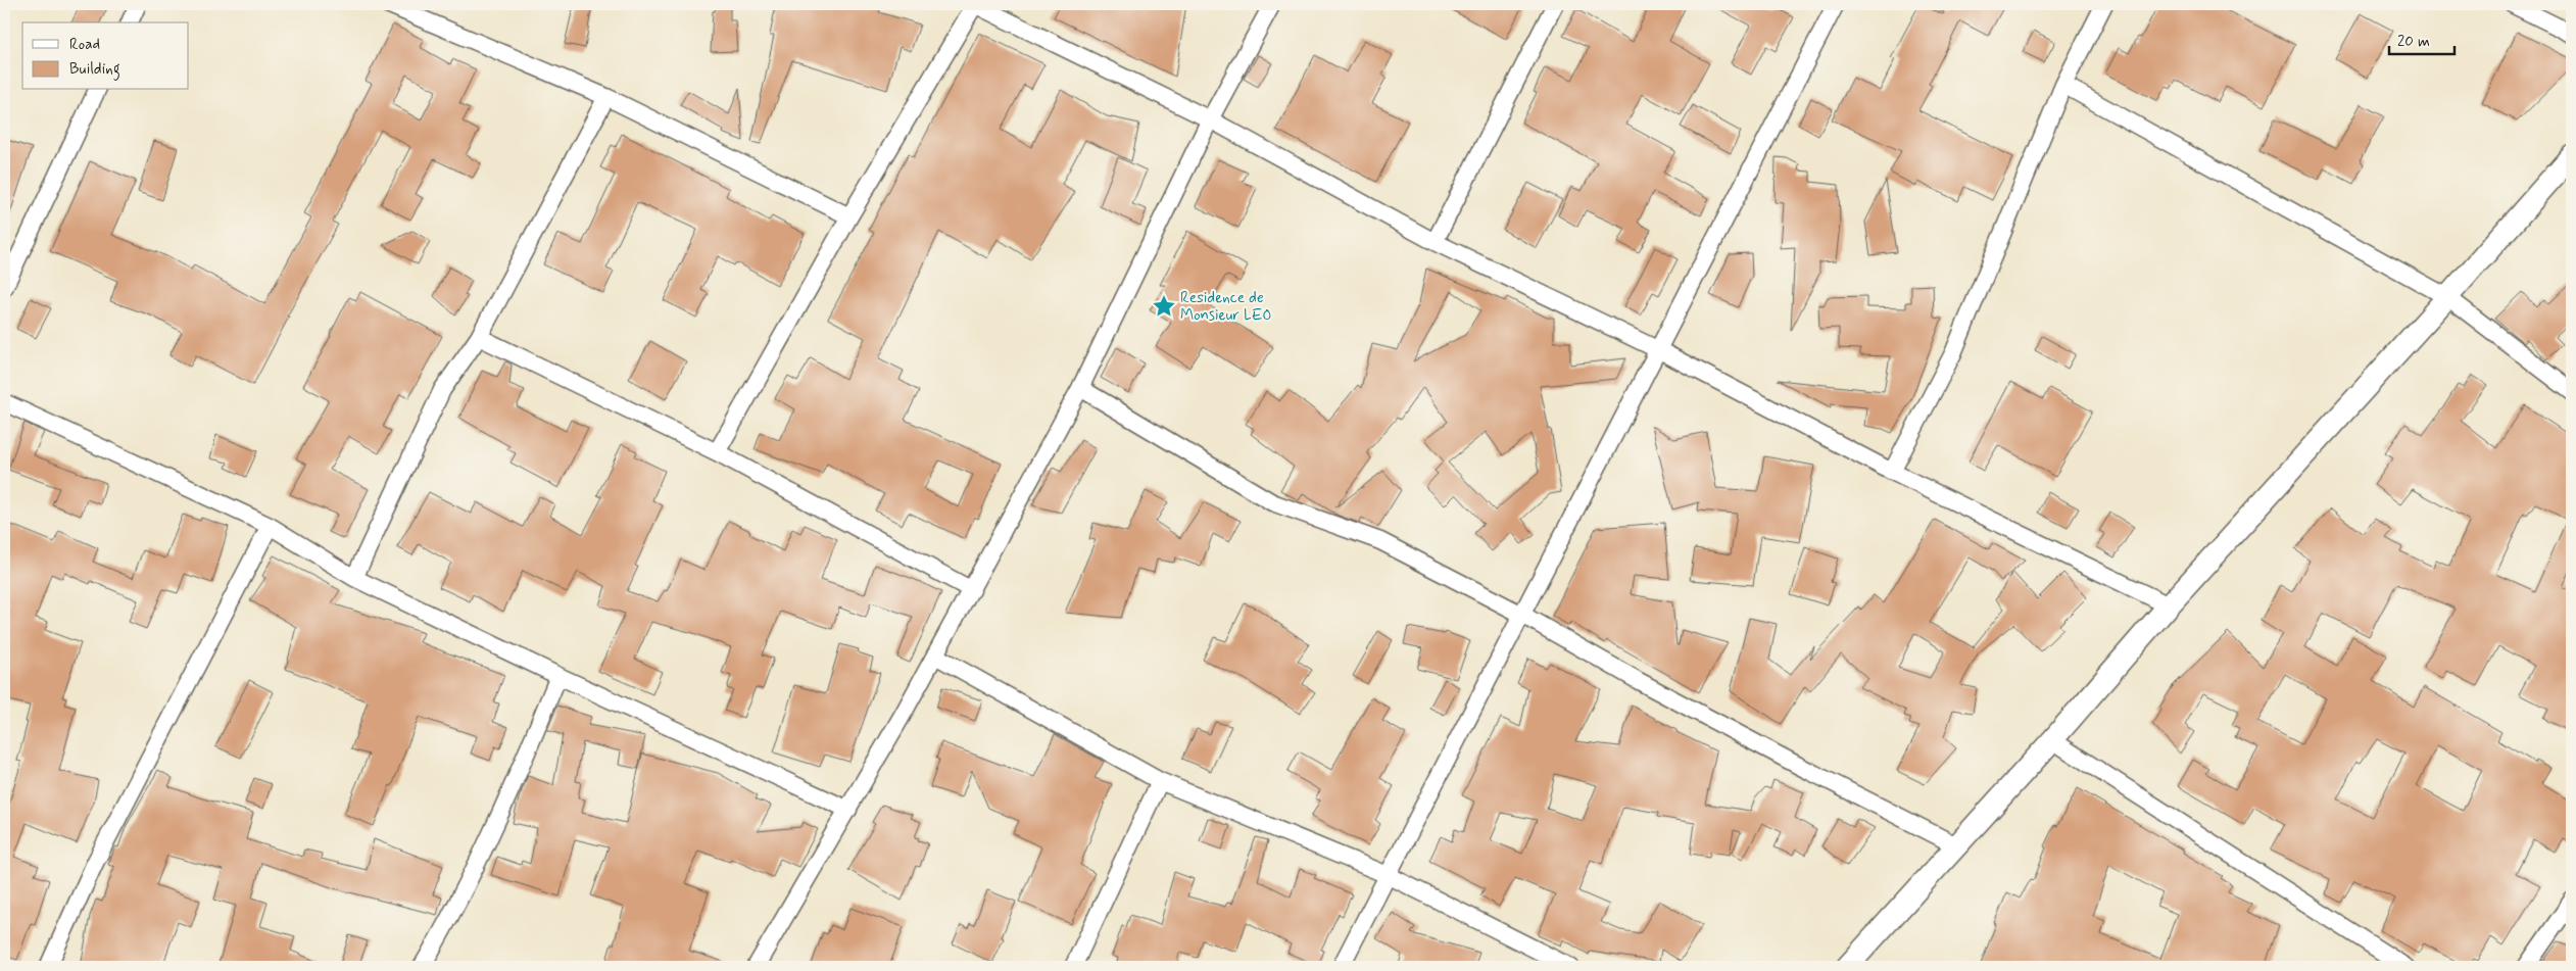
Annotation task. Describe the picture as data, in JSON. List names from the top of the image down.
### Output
{
  "places": {
    "place": ["Residence de Monsieur LEO"]
  },
  "legend": ["Road", "Building"],
  "scale_bar": "20 m"
}
